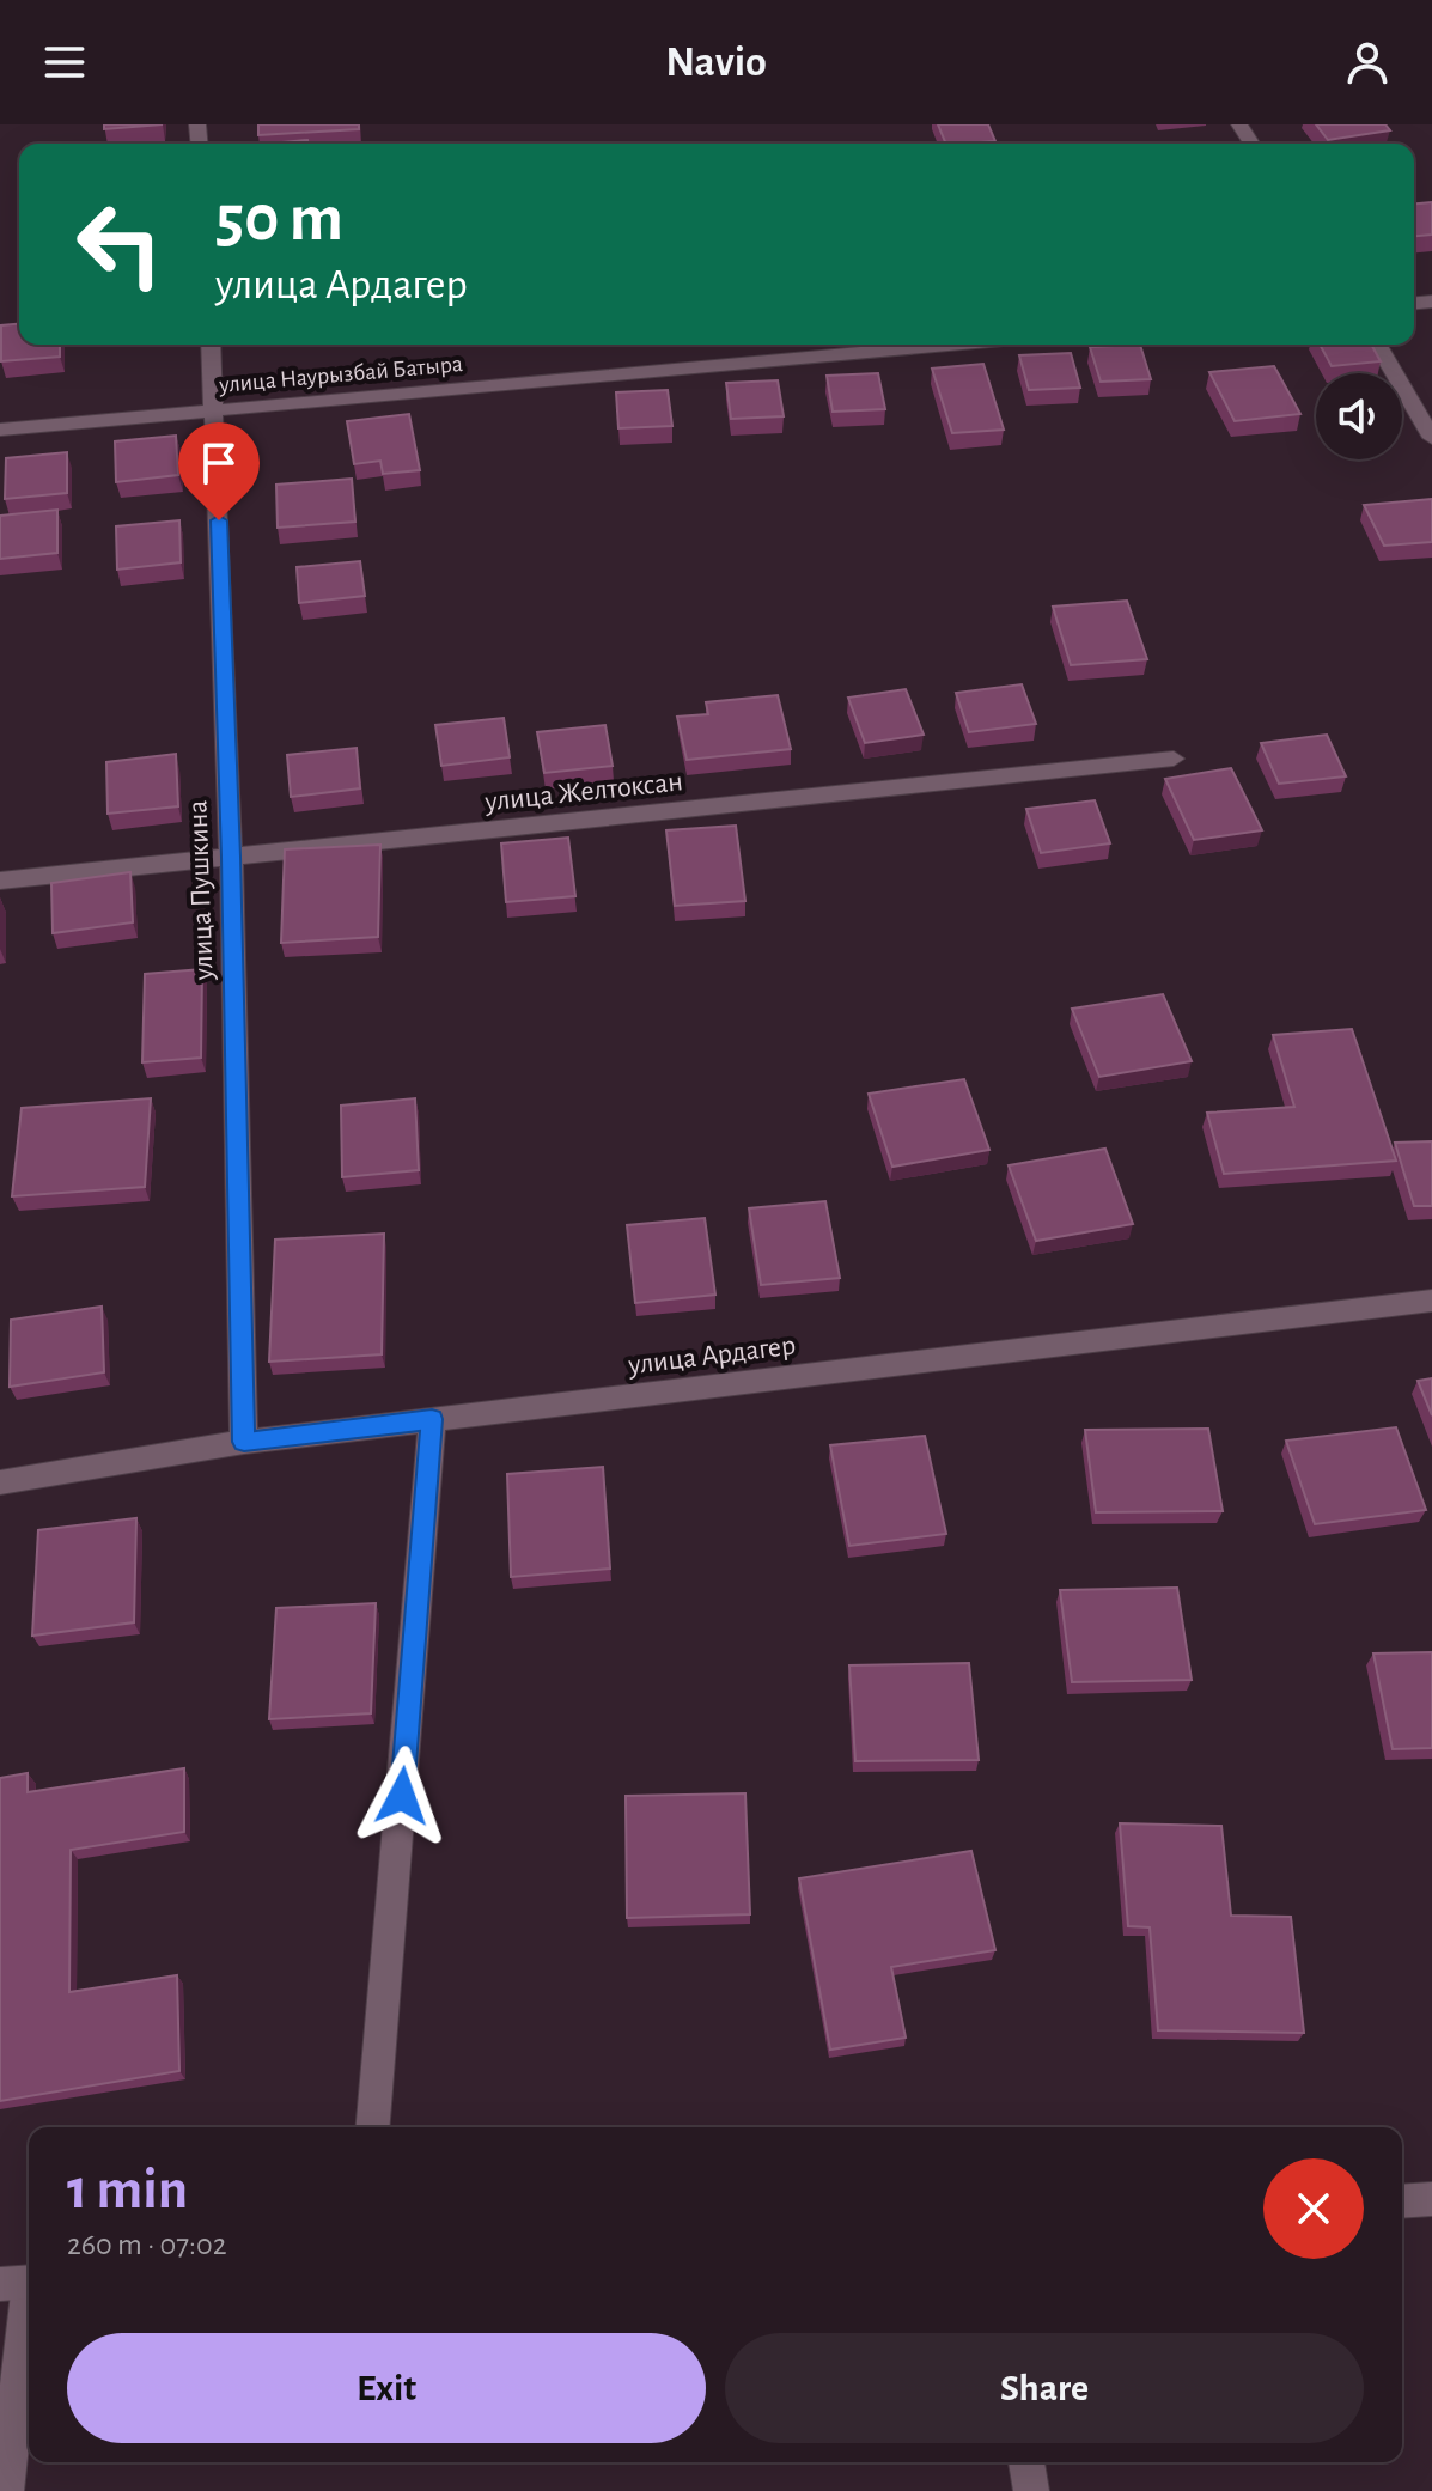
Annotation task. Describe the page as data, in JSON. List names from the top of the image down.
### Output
{
  "streets": {
    "street": [
      "улица Наурызбай Батыра",
      "улица Желтоксан",
      "улица Пушкина",
      "улица Ардагер"
    ]
  },
  "crossings": [
    ["улица Наурызбай Батыра", "улица Пушкина"],
    ["улица Желтоксан", "улица Пушкина"],
    ["улица Пушкина", "улица Ардагер"]
  ],
  "page": {
    "header": "Navio",
    "turn": ["50 m", "улица Ардагер"],
    "heading": ["1 min", "260 m · 07:02"],
    "buttons": ["Exit", "Share"]
  }
}
